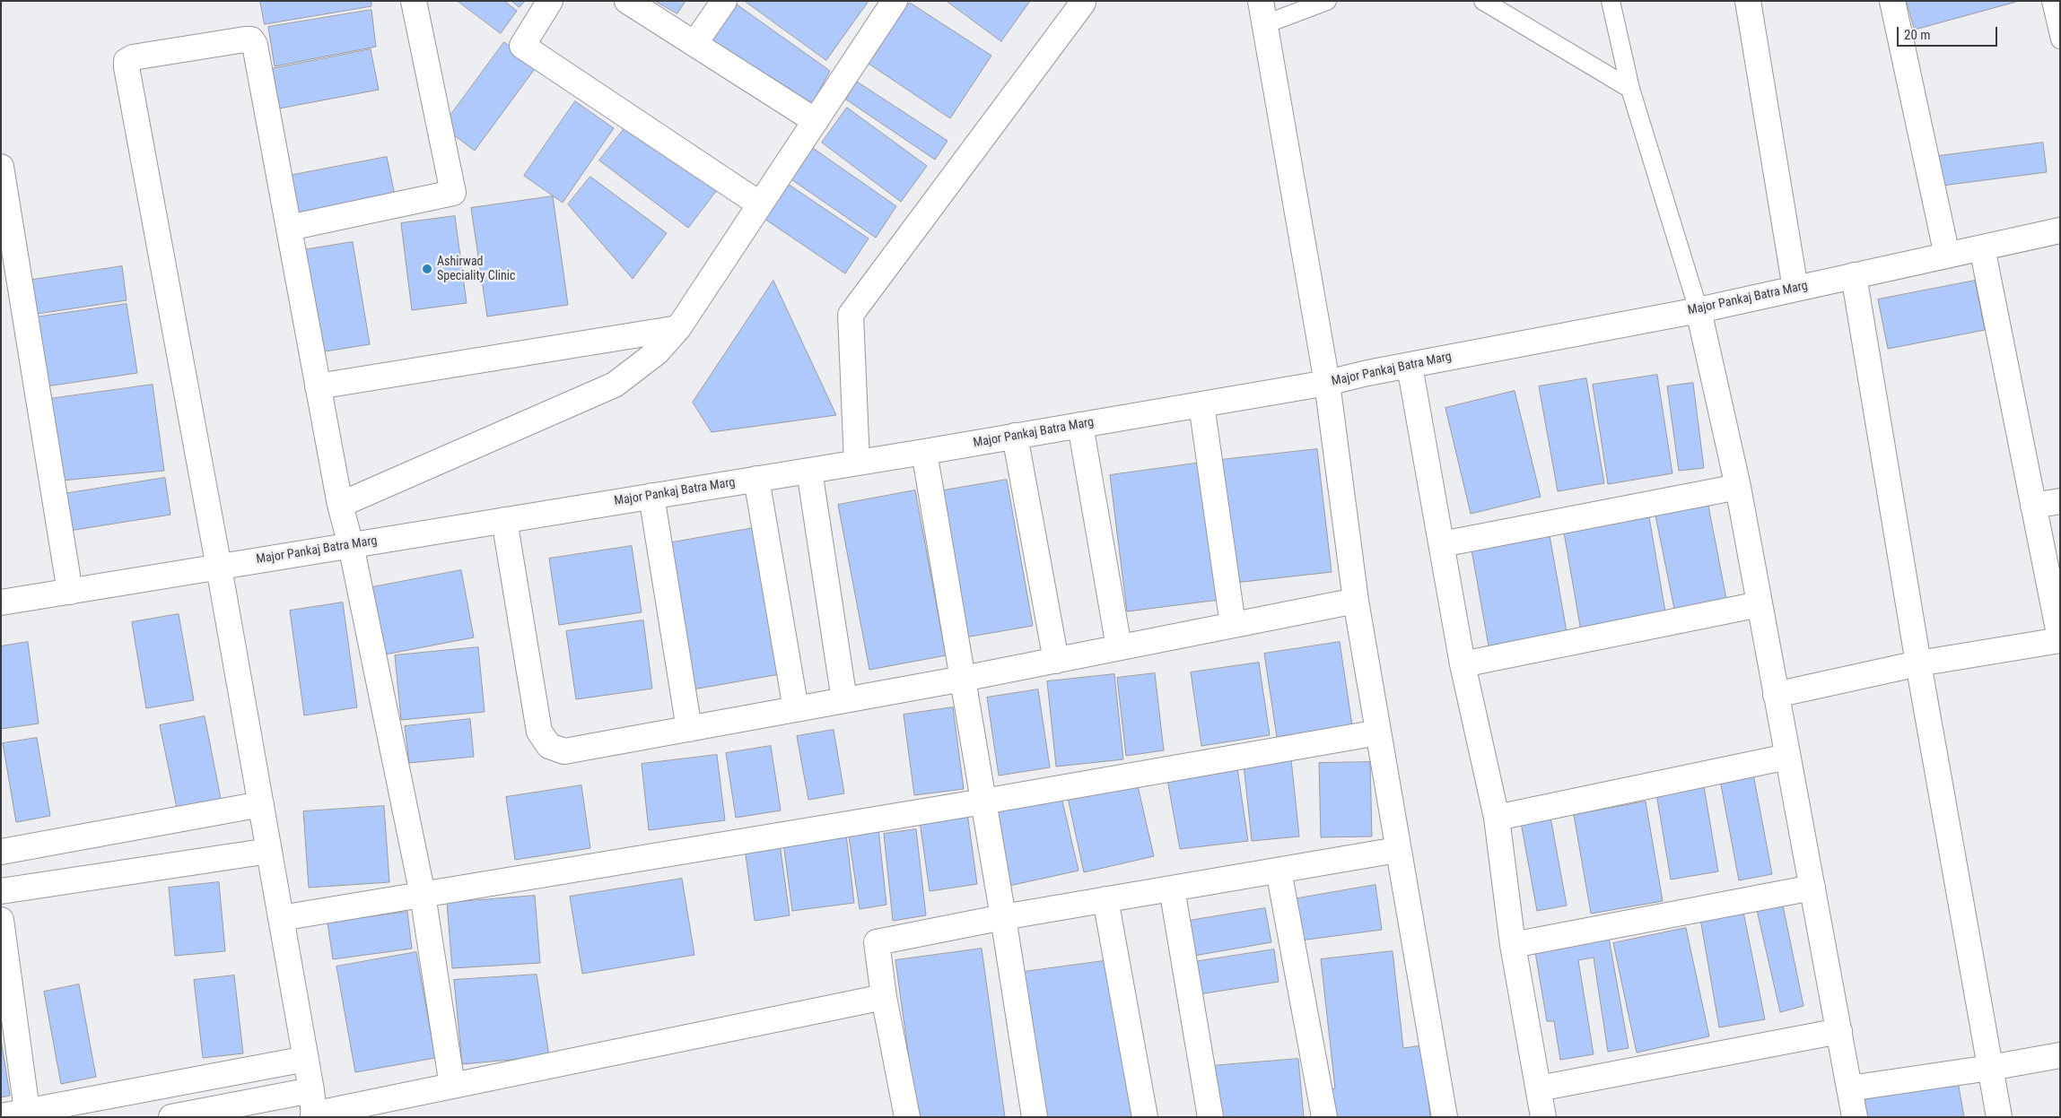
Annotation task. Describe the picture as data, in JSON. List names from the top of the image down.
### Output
{
  "streets": {
    "street": ["Major Pankaj Batra Marg"]
  },
  "places": ["Ashirwad Speciality Clinic"],
  "scale_bar": "20 m"
}
